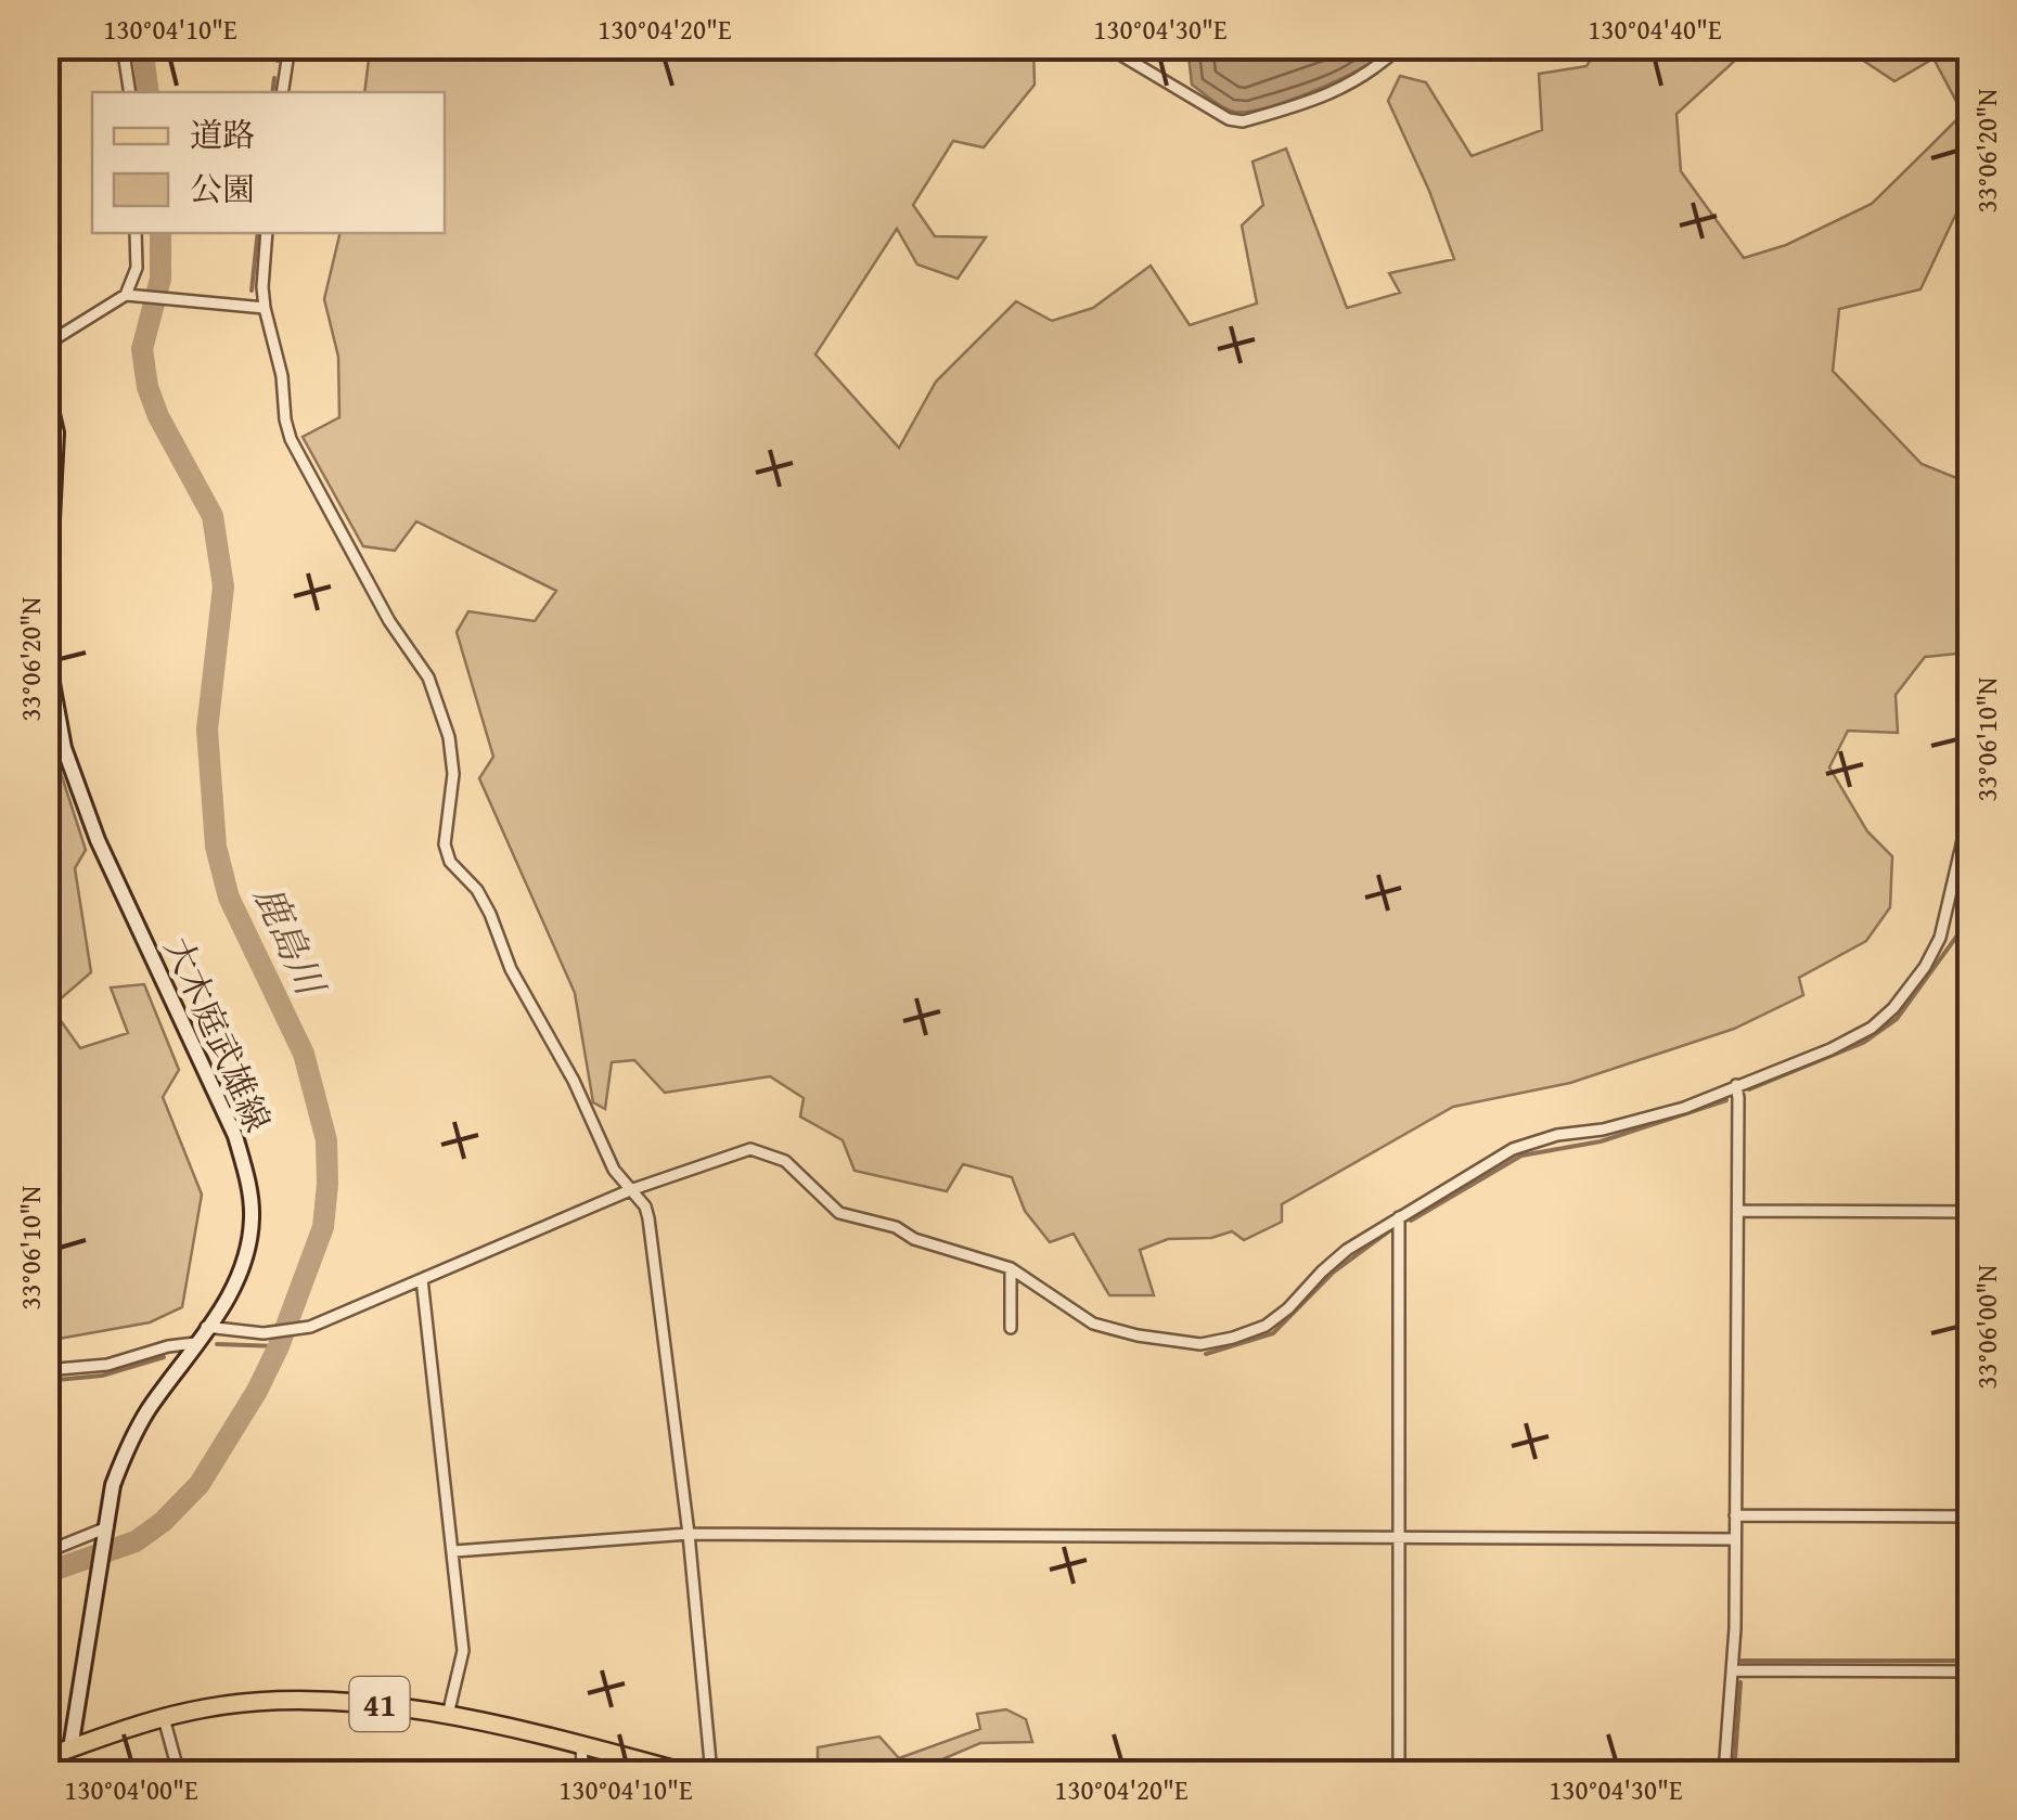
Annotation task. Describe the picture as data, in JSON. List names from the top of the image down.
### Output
{
  "streets": {
    "main road": ["大木庭武雄線", "41"]
  },
  "crossings": [
    ["大木庭武雄線", "41"]
  ],
  "water": ["鹿島川"],
  "legend": ["道路", "公園"],
  "coordinates": [
    "130°04'10\"E",
    "130°04'20\"E",
    "130°04'30\"E",
    "130°04'40\"E",
    "33°06'20\"N",
    "33°06'10\"N",
    "33°06'00\"N",
    "130°04'00\"E"
  ]
}
